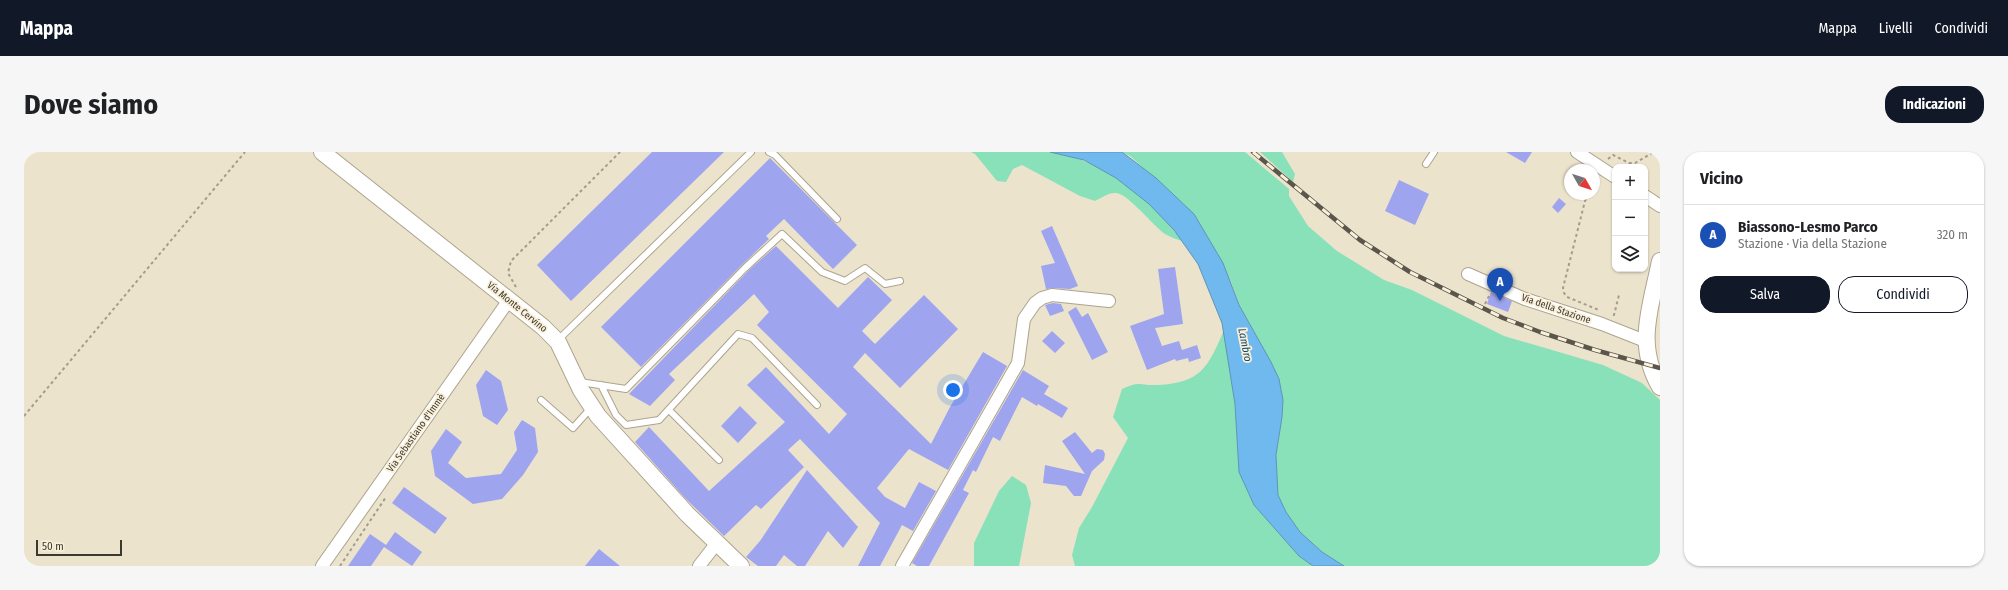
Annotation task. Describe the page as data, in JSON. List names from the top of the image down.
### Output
{
  "streets": {
    "street": ["Via Monte Cervino", "Via della Stazione", "Via Sebastiano d'Immè"]
  },
  "crossings": [
    ["Via Monte Cervino", "Via Sebastiano d'Immè"]
  ],
  "water": ["Lambro"],
  "scale_bar": "50 m",
  "north": "bottom right",
  "page": {
    "header": "Mappa",
    "nav": ["Mappa", "Livelli", "Condividi"],
    "buttons": [
      "Indicazioni",
      ["Salva", "Condividi"]
    ],
    "title": "Dove siamo",
    "heading": "Vicino",
    "map_buttons": ["+", "−"],
    "list": [
      {
        "mark": "A",
        "name": "Biassono-Lesmo Parco",
        "note": "Stazione · Via della Stazione",
        "value": "320 m"
      }
    ],
    "pins": "A",
    "scale": "50 m"
  }
}
